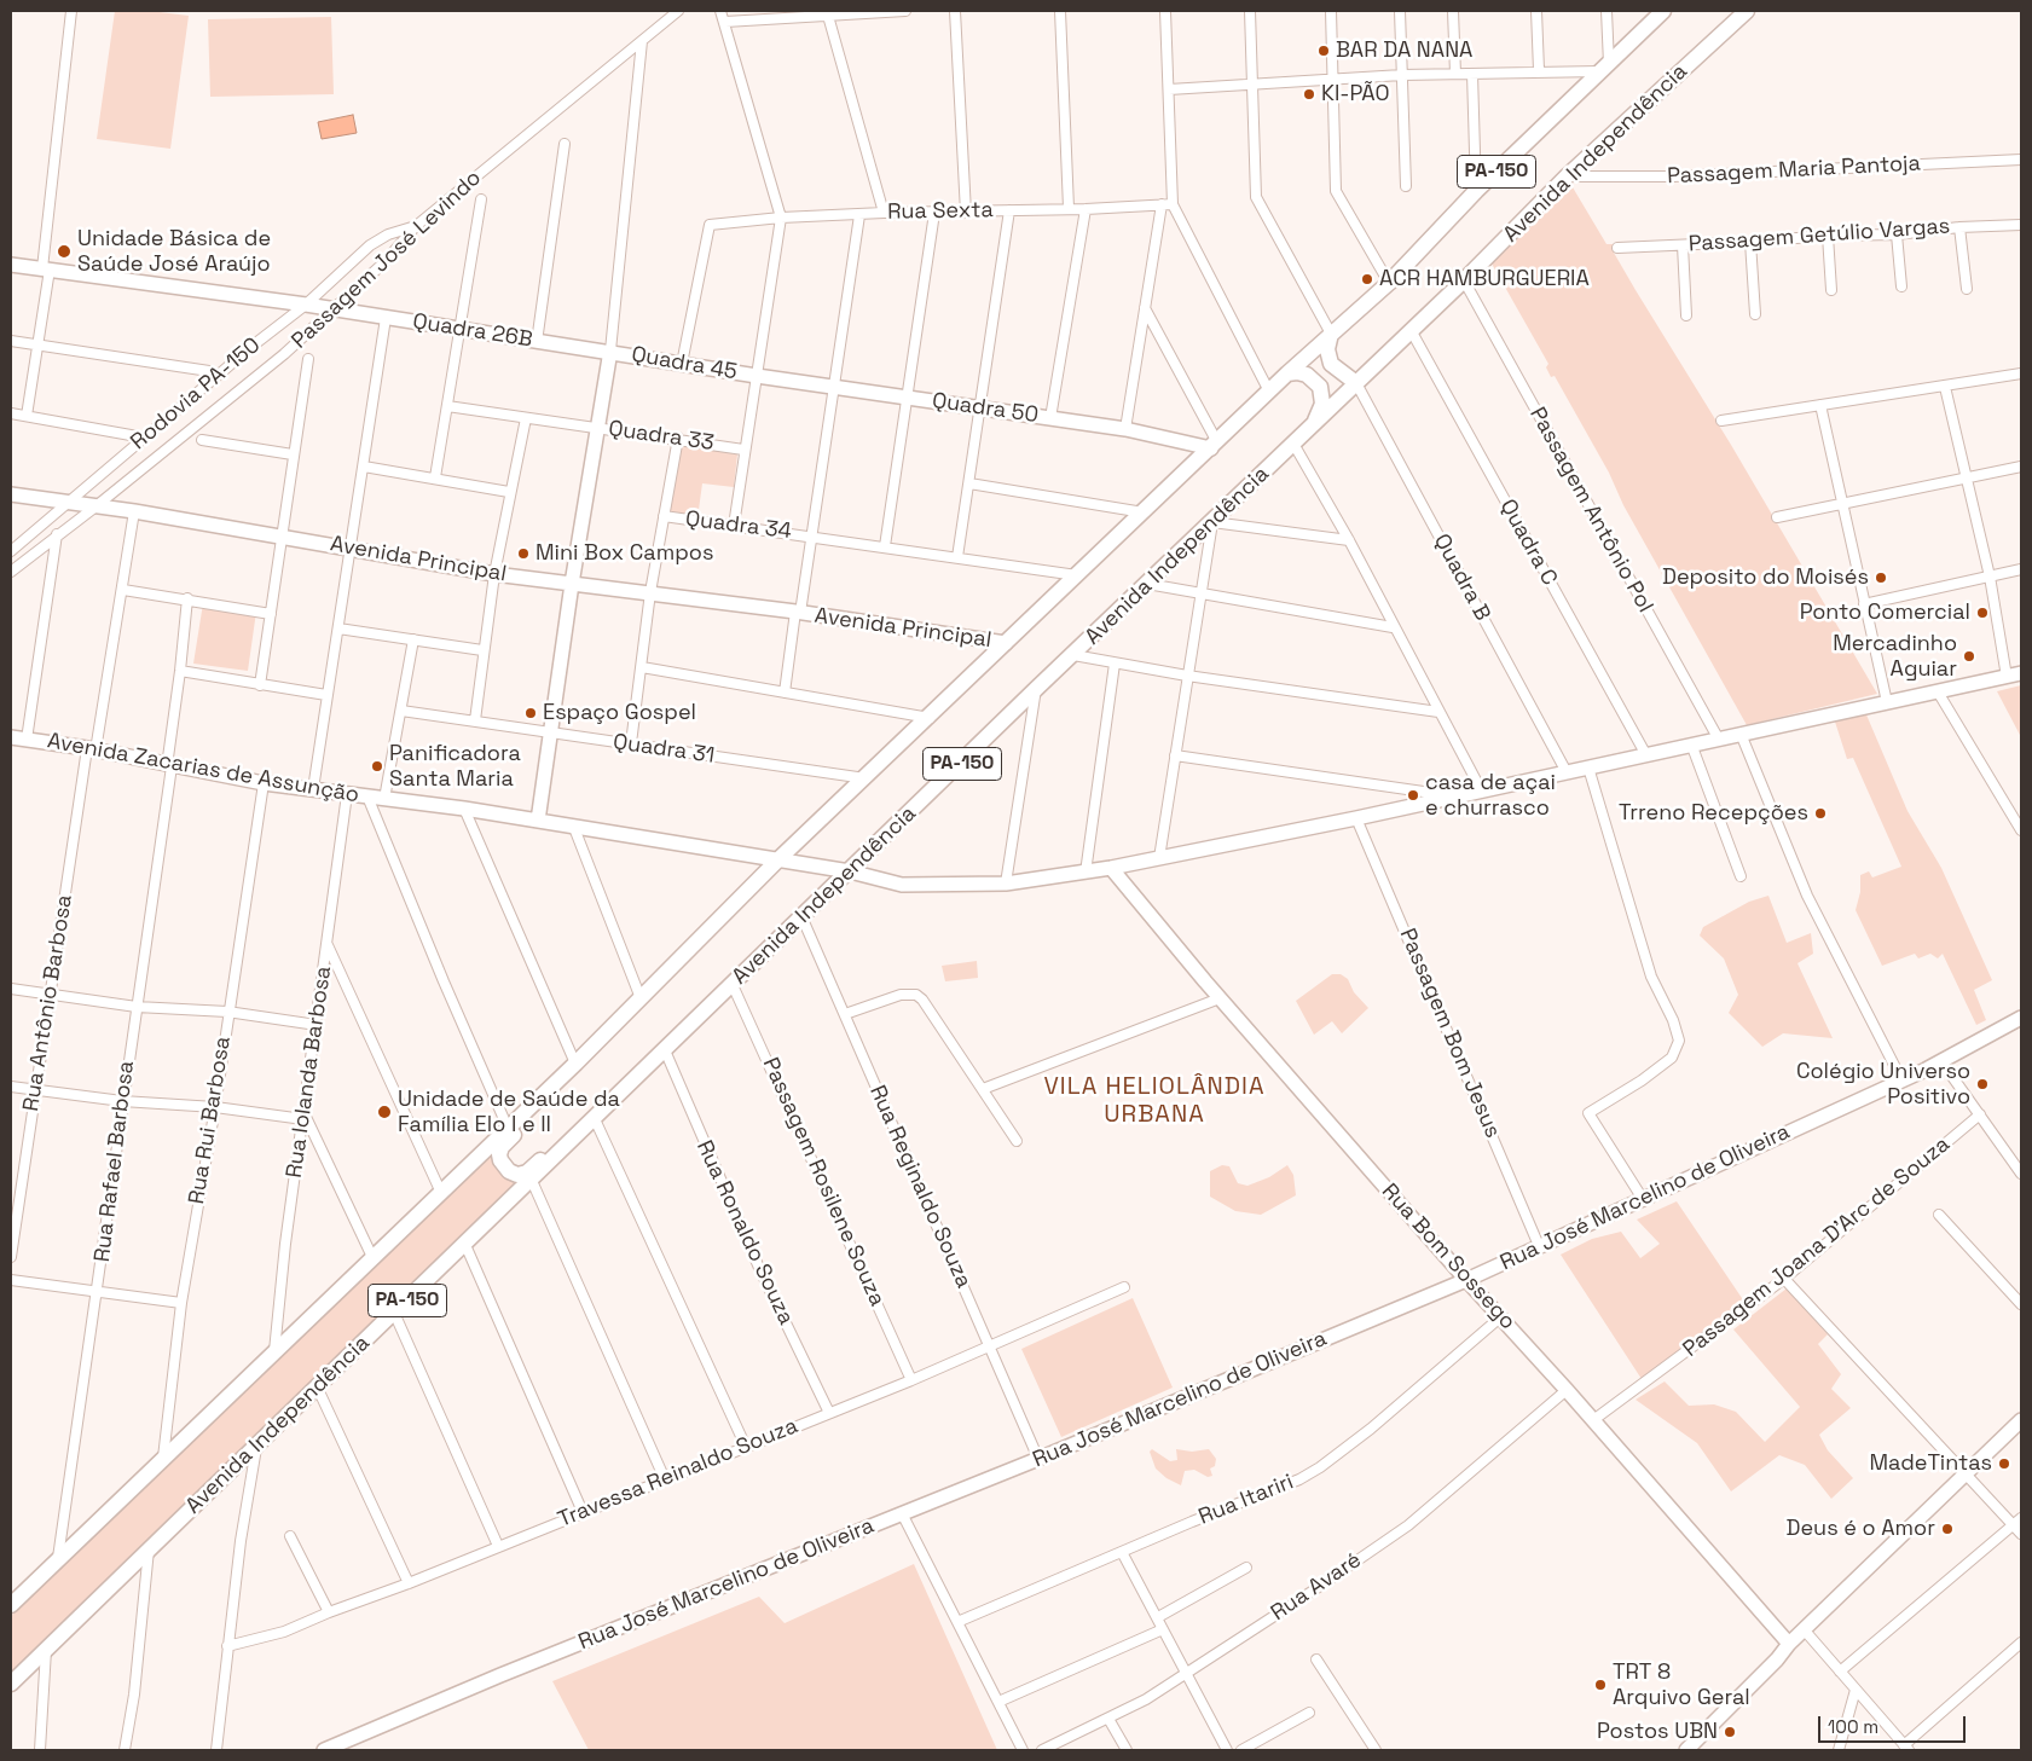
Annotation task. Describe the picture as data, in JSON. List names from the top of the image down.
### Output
{
  "streets": {
    "main road": ["Avenida Independência", "PA-150"],
    "street": [
      "Passagem Maria Pantoja",
      "Rua Sexta",
      "Passagem Getúlio Vargas",
      "Passagem José Levindo",
      "Quadra 26B",
      "Quadra 45",
      "Rodovia PA-150",
      "Quadra 50",
      "Quadra 33",
      "Passagem Antônio Pol",
      "Quadra 34",
      "Quadra C",
      "Avenida Principal",
      "Quadra B",
      "Quadra 31",
      "Avenida Zacarias de Assunção",
      "Rua Antônio Barbosa",
      "Passagem Bom Jesus",
      "Rua Iolanda Barbosa",
      "Rua Rui Barbosa",
      "Rua Rafael Barbosa",
      "Passagem Rosilene Souza",
      "Rua Reginaldo Souza",
      "Rua José Marcelino de Oliveira",
      "Rua Ronaldo Souza",
      "Passagem Joana D'Arc de Souza",
      "Rua Bom Sossego",
      "Travessa Reinaldo Souza",
      "Rua Itariri",
      "Rua Avaré"
    ]
  },
  "crossings": [
    ["Avenida Independência", "Passagem Maria Pantoja"],
    ["Avenida Independência", "Passagem Antônio Pol"],
    ["Avenida Independência", "Quadra C"],
    ["Avenida Independência", "Quadra B"],
    ["Avenida Independência", "Avenida Zacarias de Assunção"],
    ["Avenida Independência", "Passagem Rosilene Souza"],
    ["Avenida Independência", "Rua Reginaldo Souza"],
    ["Avenida Independência", "Rua Ronaldo Souza"],
    ["PA-150", "Quadra 50"],
    ["PA-150", "Quadra 34"],
    ["PA-150", "Avenida Principal"],
    ["PA-150", "Quadra 31"],
    ["PA-150", "Avenida Zacarias de Assunção"],
    ["PA-150", "Rua Iolanda Barbosa"],
    ["PA-150", "Rua Rui Barbosa"],
    ["PA-150", "Rua Rafael Barbosa"],
    ["Rua Sexta", "Quadra 45"],
    ["Passagem José Levindo", "Quadra 26B"],
    ["Passagem José Levindo", "Rodovia PA-150"],
    ["Passagem José Levindo", "Avenida Principal"],
    ["Quadra 26B", "Quadra 45"],
    ["Quadra 26B", "Rodovia PA-150"],
    ["Quadra 45", "Quadra 50"],
    ["Rodovia PA-150", "Avenida Principal"],
    ["Quadra 33", "Avenida Principal"],
    ["Quadra 33", "Quadra 31"],
    ["Passagem Antônio Pol", "Avenida Zacarias de Assunção"],
    ["Quadra C", "Avenida Zacarias de Assunção"],
    ["Avenida Principal", "Rua Antônio Barbosa"],
    ["Quadra B", "Avenida Zacarias de Assunção"],
    ["Avenida Zacarias de Assunção", "Rua Antônio Barbosa"],
    ["Avenida Zacarias de Assunção", "Passagem Bom Jesus"],
    ["Avenida Zacarias de Assunção", "Rua Iolanda Barbosa"],
    ["Avenida Zacarias de Assunção", "Rua Rui Barbosa"],
    ["Avenida Zacarias de Assunção", "Rua Rafael Barbosa"],
    ["Avenida Zacarias de Assunção", "Rua Bom Sossego"],
    ["Passagem Bom Jesus", "Rua José Marcelino de Oliveira"],
    ["Passagem Rosilene Souza", "Travessa Reinaldo Souza"],
    ["Rua Reginaldo Souza", "Rua José Marcelino de Oliveira"],
    ["Rua Reginaldo Souza", "Travessa Reinaldo Souza"],
    ["Rua José Marcelino de Oliveira", "Rua Bom Sossego"],
    ["Rua Ronaldo Souza", "Travessa Reinaldo Souza"],
    ["Passagem Joana D'Arc de Souza", "Rua Bom Sossego"],
    ["Rua Bom Sossego", "Rua Itariri"],
    ["Rua Bom Sossego", "Rua Avaré"]
  ],
  "districts": ["VILA HELIOLÂNDIA URBANA"],
  "places": [
    "BAR DA NANA",
    "KI-PÃO",
    "Unidade Básica de Saúde José Araújo",
    "ACR HAMBURGUERIA",
    "Mini Box Campos",
    "Deposito do Moisés",
    "Ponto Comercial",
    "Mercadinho Aguiar",
    "Espaço Gospel",
    "Panificadora Santa Maria",
    "casa de açai e churrasco",
    "Trreno Recepções",
    "Colégio Universo Positivo",
    "Unidade de Saúde da Família Elo I e II",
    "MadeTintas",
    "Deus é o Amor",
    "TRT 8 Arquivo Geral",
    "Postos UBN"
  ],
  "scale_bar": "100 m"
}
